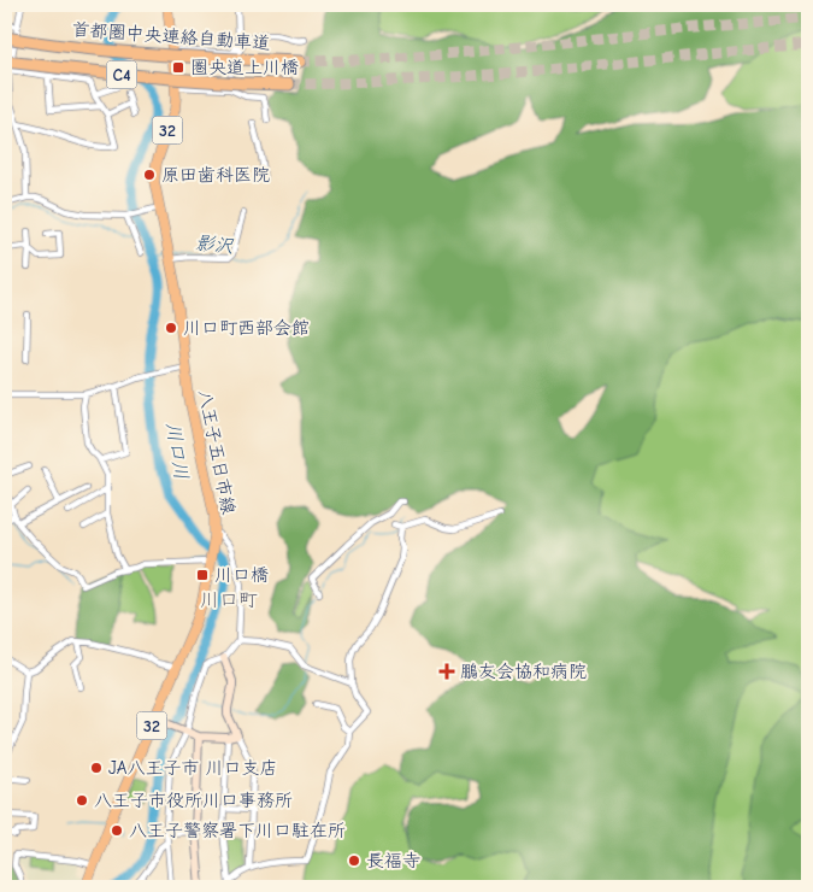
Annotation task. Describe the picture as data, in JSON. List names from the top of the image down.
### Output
{
  "streets": {
    "highway": ["首都圏中央連絡自動車道", "C4"],
    "main road": ["32", "八王子五日市線"]
  },
  "districts": ["川口町"],
  "water": ["影沢", "川口川"],
  "places": {
    "transit": ["圏央道上川橋", "川口橋"],
    "other": [
      "原田歯科医院",
      "川口町西部会館",
      "JA八王子市 川口支店",
      "八王子市役所川口事務所",
      "八王子警察署下川口駐在所",
      "長福寺"
    ],
    "health": ["鵬友会協和病院"]
  }
}
